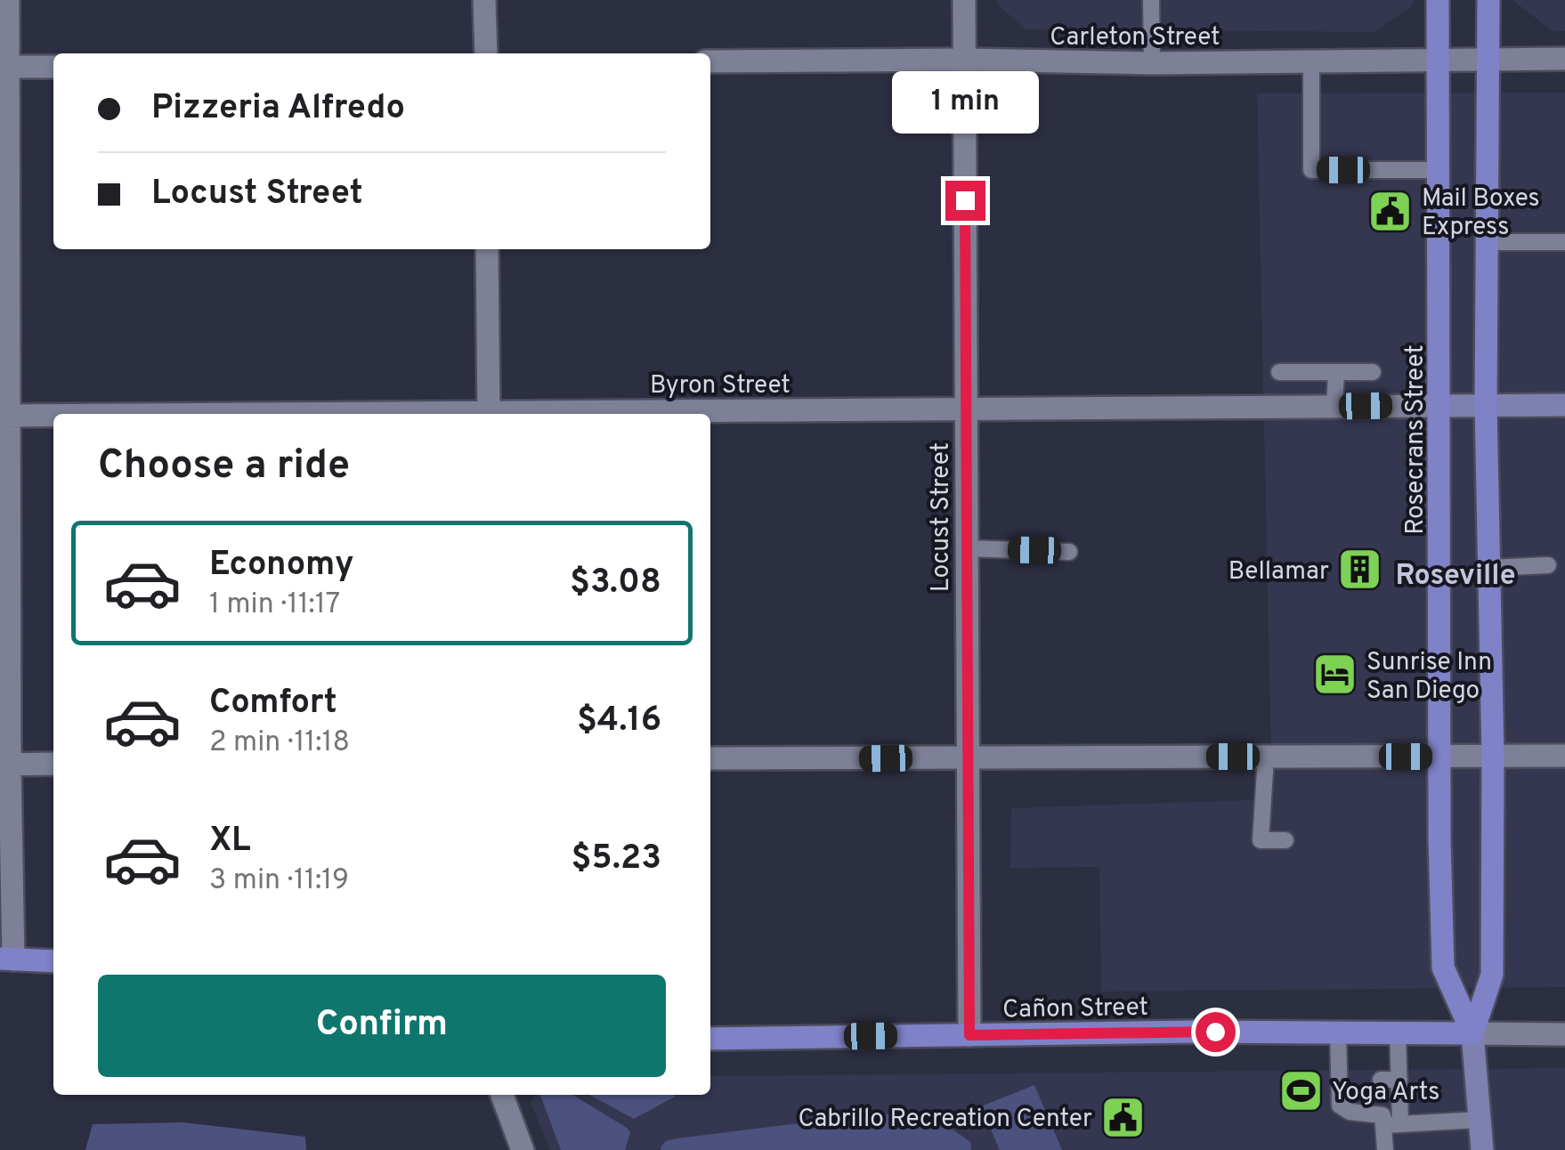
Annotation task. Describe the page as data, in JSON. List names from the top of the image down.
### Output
{
  "streets": {
    "main road": ["Rosecrans Street", "Cañon Street"],
    "street": ["Carleton Street", "Byron Street", "Locust Street"]
  },
  "crossings": [
    ["Carleton Street", "Rosecrans Street"],
    ["Carleton Street", "Locust Street"],
    ["Byron Street", "Rosecrans Street"],
    ["Byron Street", "Locust Street"],
    ["Locust Street", "Cañon Street"]
  ],
  "districts": ["Roseville"],
  "places": {
    "public building": ["Mail Boxes Express", "Cabrillo Recreation Center"],
    "building": ["Bellamar"],
    "hotel": ["Sunrise Inn San Diego"],
    "sports": ["Yoga Arts"]
  },
  "page": {
    "banner": ["Pizzeria Alfredo", "Locust Street"],
    "bubble": "1 min",
    "heading": "Choose a ride",
    "list": [
      {
        "name": "Economy",
        "note": "1 min · 11:17",
        "value": "$3.08"
      },
      {
        "name": "Comfort",
        "note": "2 min · 11:18",
        "value": "$4.16"
      },
      {
        "name": "XL",
        "note": "3 min · 11:19",
        "value": "$5.23"
      }
    ],
    "buttons": "Confirm"
  }
}
